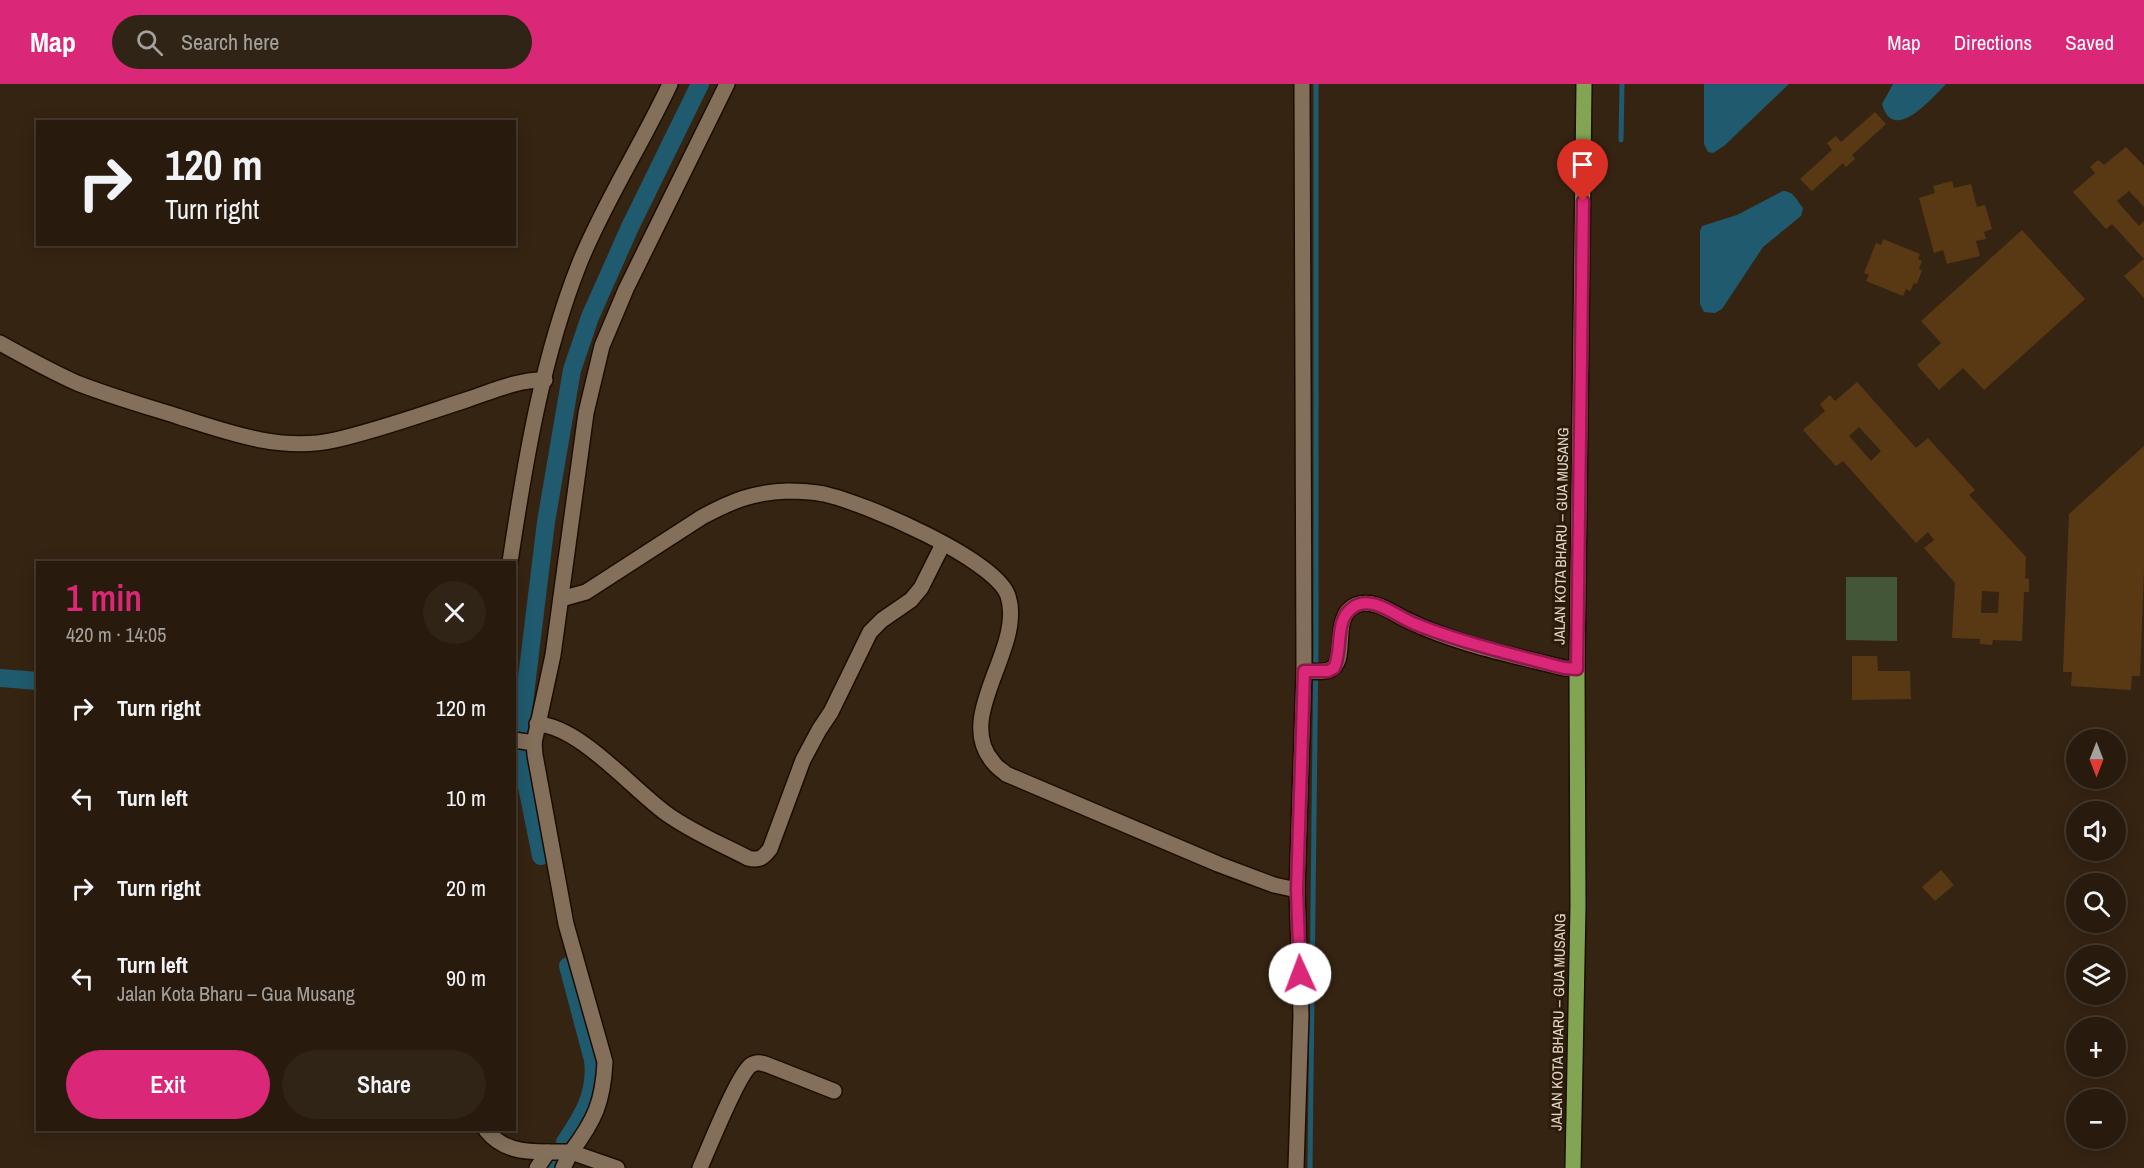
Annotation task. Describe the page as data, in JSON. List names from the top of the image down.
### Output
{
  "streets": {
    "main road": ["JALAN KOTA BHARU – GUA MUSANG"]
  },
  "north": "bottom",
  "page": {
    "header": "Map",
    "search": "Search here",
    "nav": ["Map", "Directions", "Saved"],
    "turn": ["120 m", "Turn right"],
    "heading": ["1 min", "420 m · 14:05"],
    "list": [
      {
        "name": "Turn right",
        "value": "120 m"
      },
      {
        "name": "Turn left",
        "value": "10 m"
      },
      {
        "name": "Turn right",
        "value": "20 m"
      },
      {
        "name": "Turn left",
        "note": "Jalan Kota Bharu – Gua Musang",
        "value": "90 m"
      }
    ],
    "map_buttons": ["+", "−"],
    "buttons": ["Exit", "Share"]
  }
}
